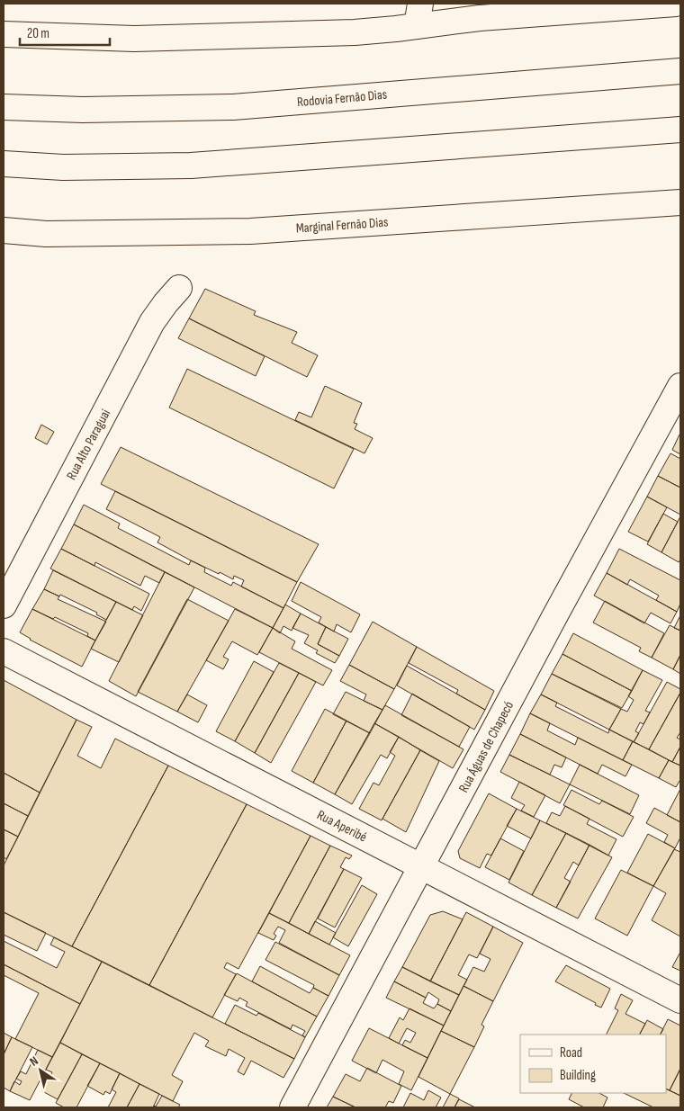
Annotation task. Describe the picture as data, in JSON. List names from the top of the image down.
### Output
{
  "streets": {
    "main road": [
      "Rodovia Fernão Dias",
      "Marginal Fernão Dias",
      "Rua Alto Paraguai",
      "Rua Águas de Chapecó",
      "Rua Aperibé"
    ]
  },
  "crossings": [
    ["Rua Águas de Chapecó", "Rua Aperibé"]
  ],
  "legend": ["Road", "Building"],
  "scale_bar": "20 m",
  "north": "top left"
}
